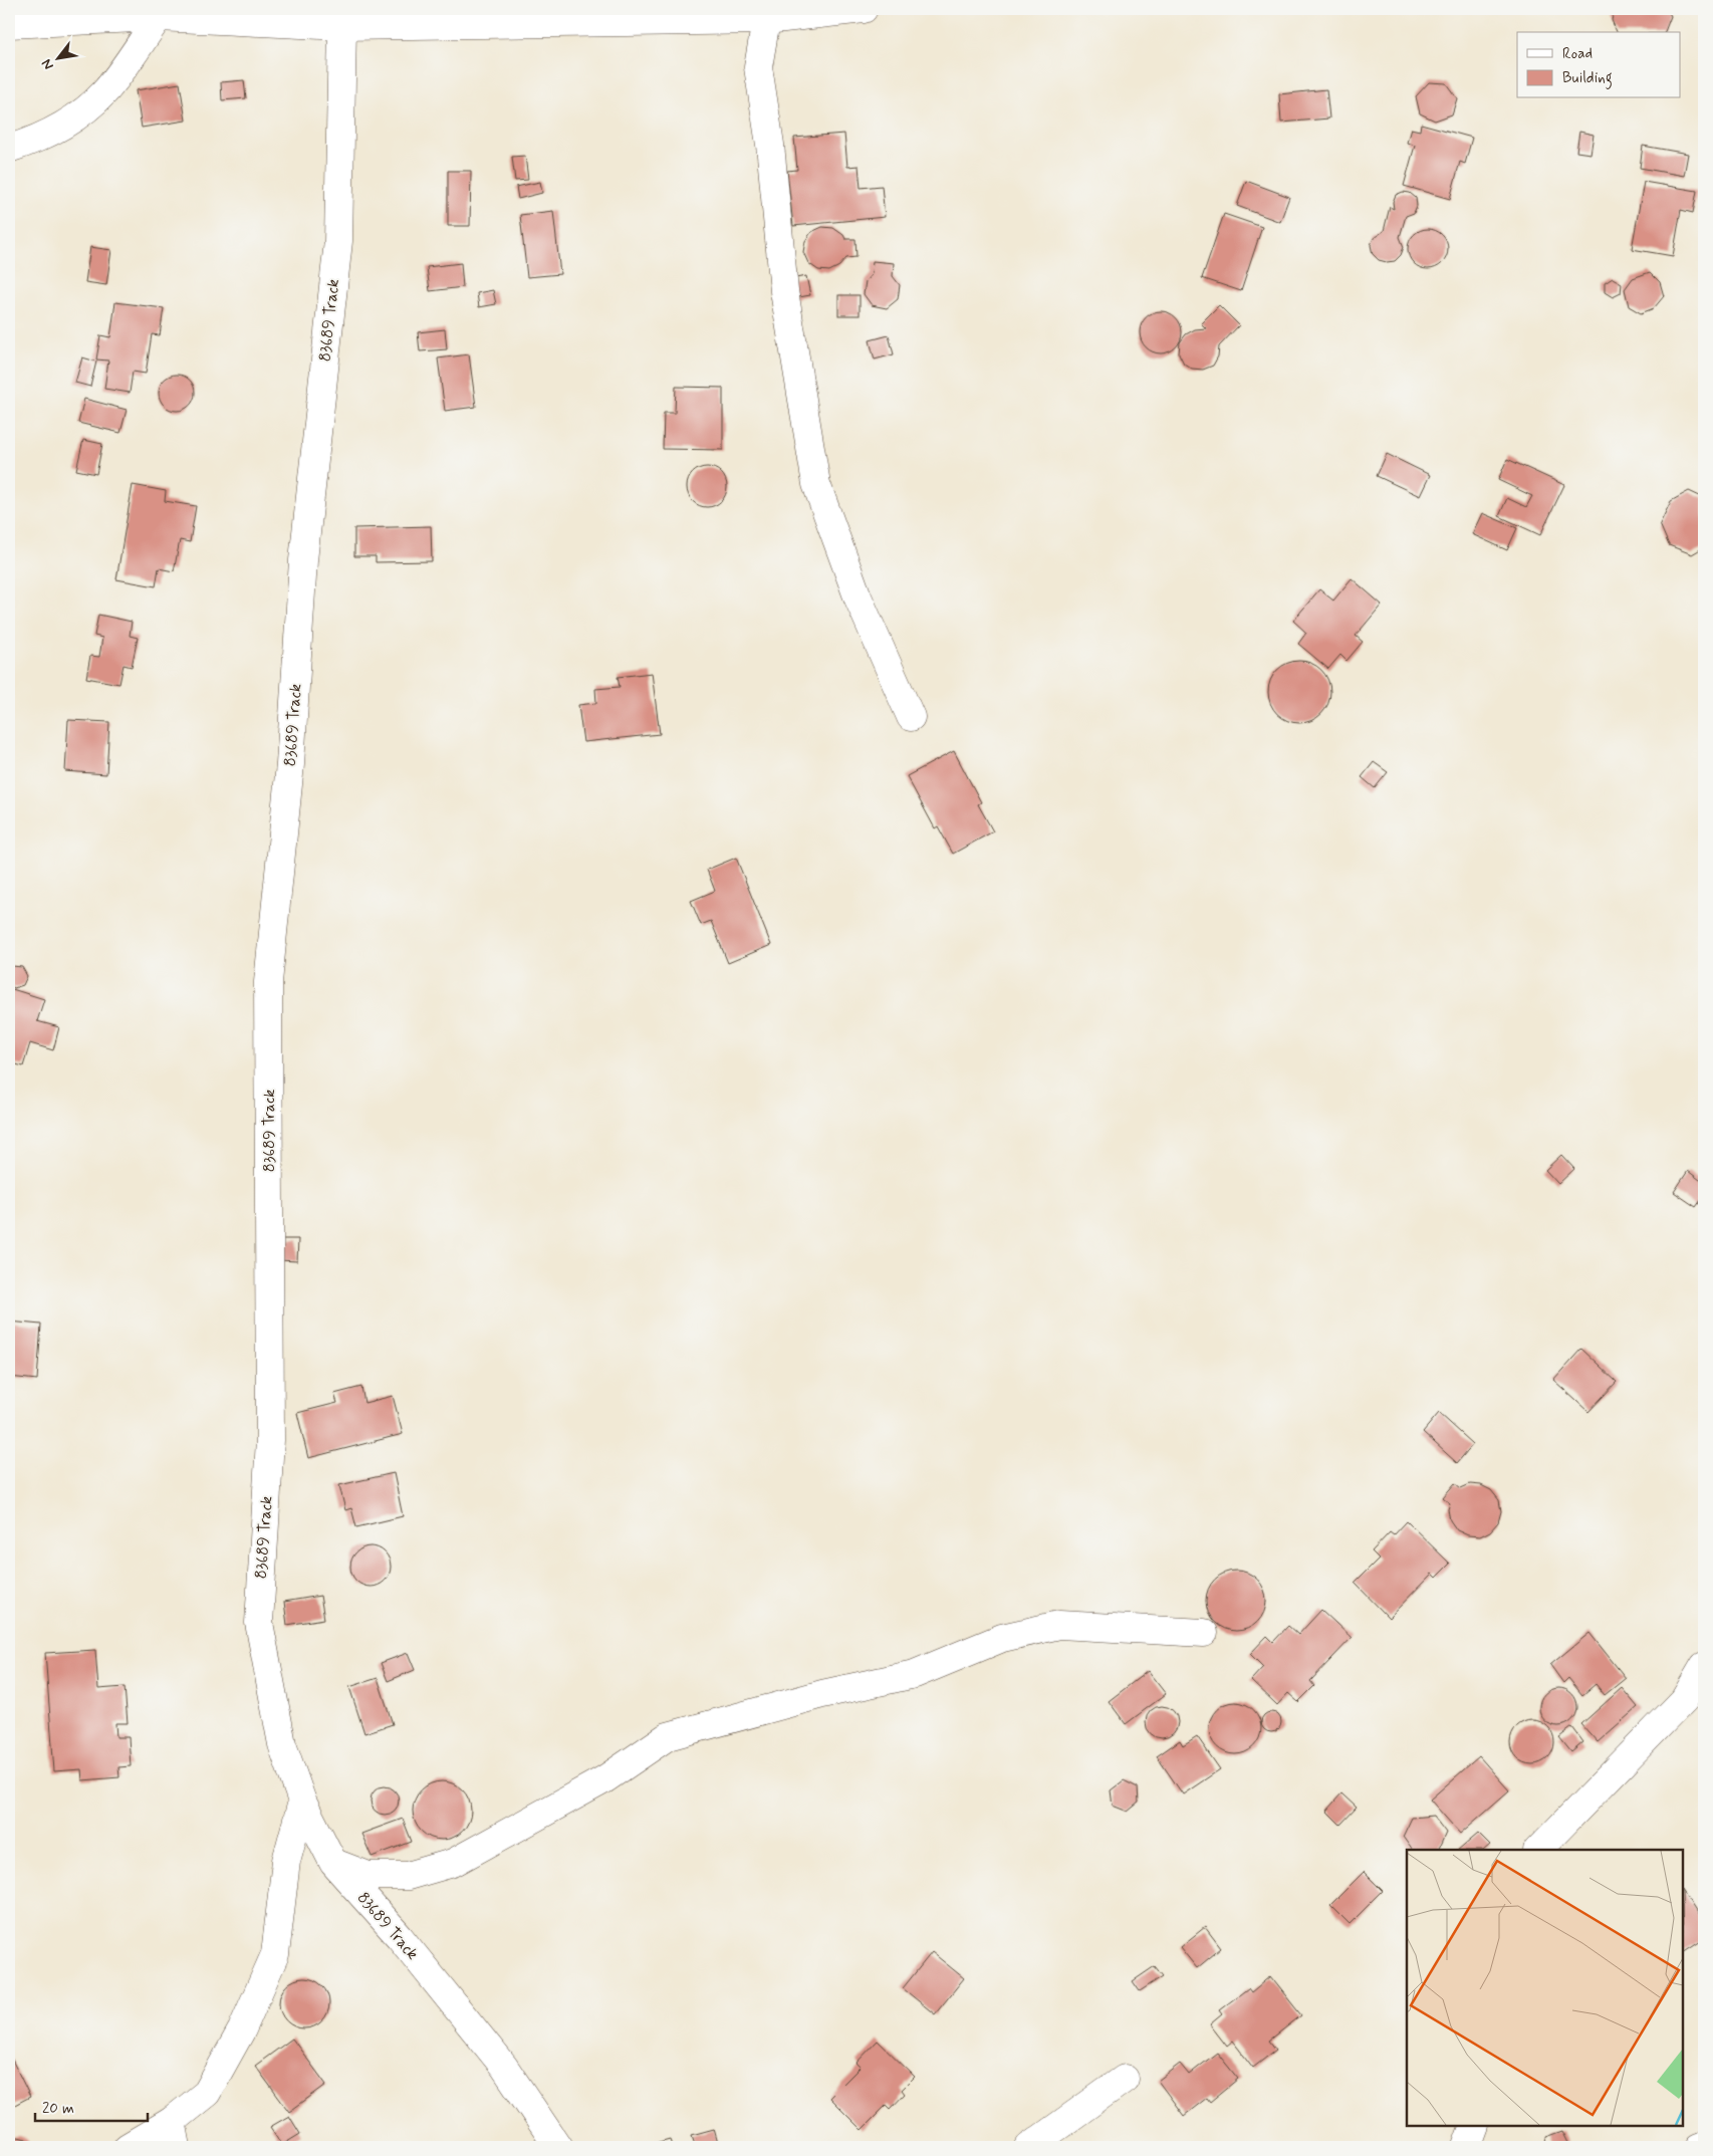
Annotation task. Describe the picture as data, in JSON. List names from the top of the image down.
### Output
{
  "streets": {
    "street": ["83689 Track"]
  },
  "legend": ["Road", "Building"],
  "scale_bar": "20 m",
  "north": "bottom left"
}
